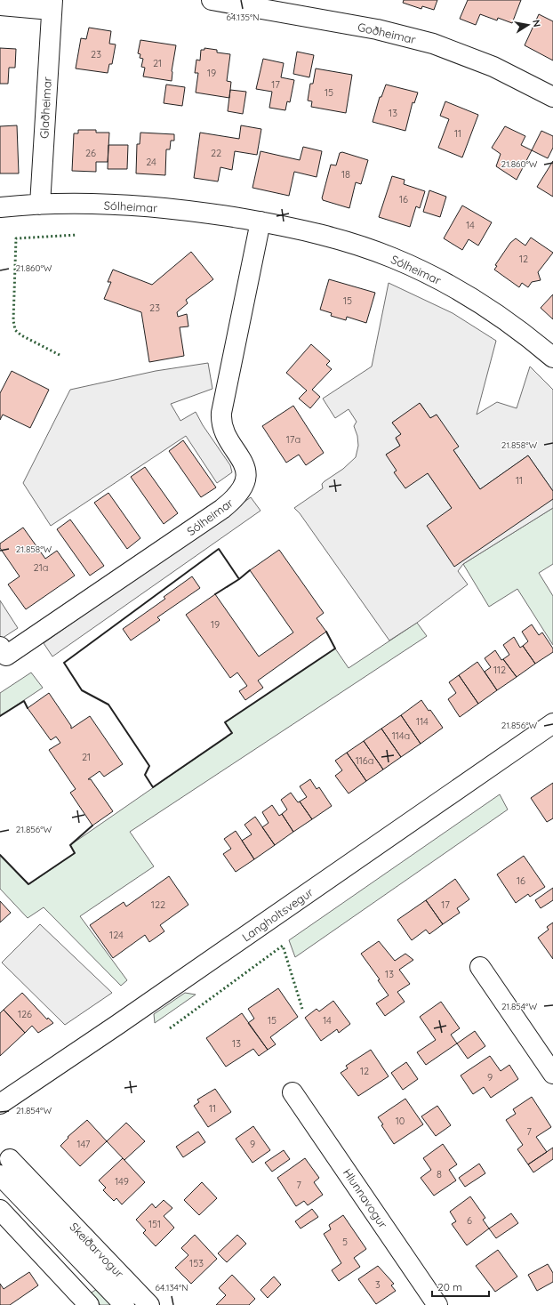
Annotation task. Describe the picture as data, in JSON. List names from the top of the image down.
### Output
{
  "streets": {
    "street": [
      "Goðheimar",
      "Glaðheimar",
      "Sólheimar",
      "Langholtsvegur",
      "Hlunnavogur",
      "Skeiðarvogur"
    ]
  },
  "crossings": [
    ["Glaðheimar", "Sólheimar"]
  ],
  "house_numbers": [
    "23",
    "21",
    "19",
    "17",
    "15",
    "13",
    "11",
    "26",
    "22",
    "24",
    "18",
    "16",
    "14",
    "12",
    "15",
    "23",
    "17a",
    "11",
    "21a",
    "19",
    "112",
    "114",
    "114a",
    "21",
    "116a",
    "16",
    "122",
    "17",
    "124",
    "13",
    "126",
    "15",
    "14",
    "13",
    "12",
    "9",
    "11",
    "10",
    "7",
    "147",
    "9",
    "8",
    "149",
    "7",
    "6",
    "151",
    "5",
    "153",
    "3"
  ],
  "scale_bar": "20 m",
  "north": "right",
  "coordinates": [
    "64.135°N",
    "21.860°W",
    "21.858°W",
    "21.856°W",
    "21.854°W",
    "64.134°N"
  ]
}
